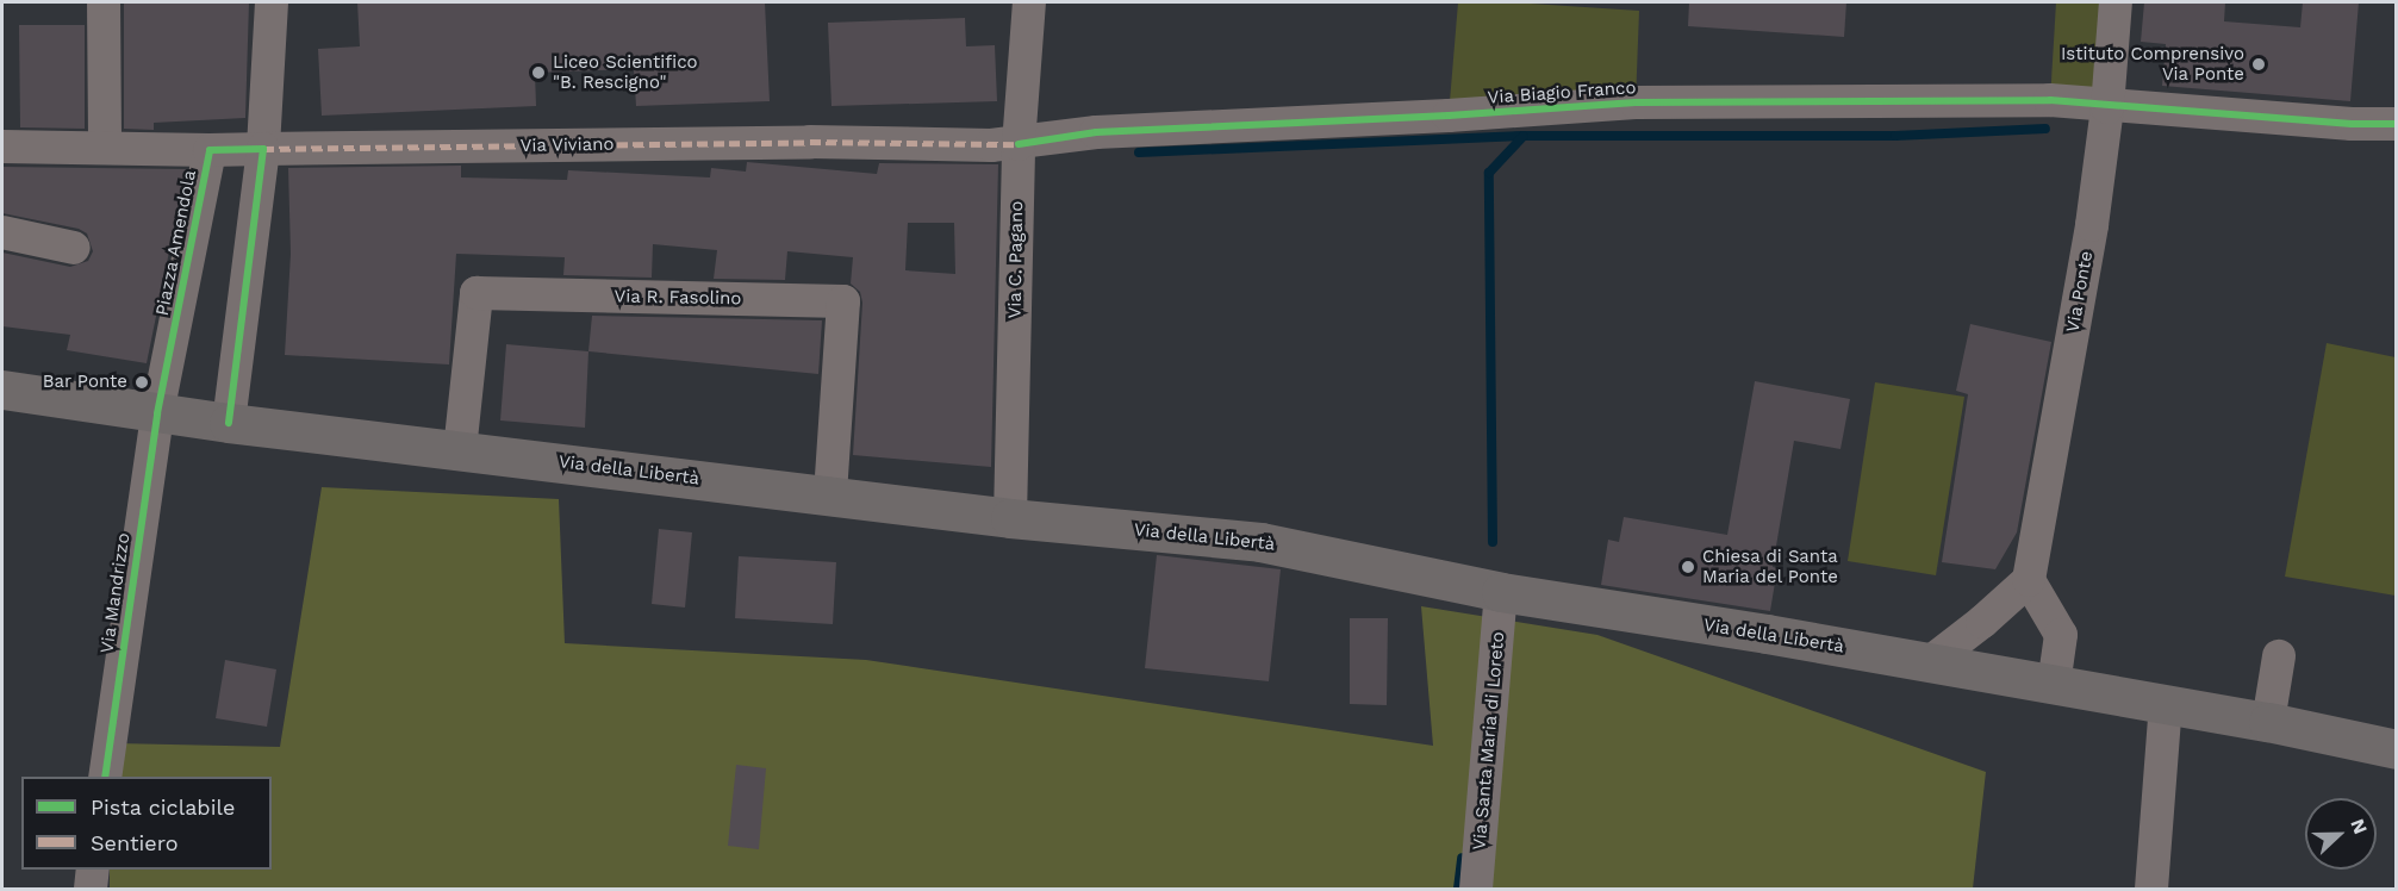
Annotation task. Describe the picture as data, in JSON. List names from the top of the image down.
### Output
{
  "streets": {
    "main road": ["Via della Libertà"],
    "street": [
      "Via Biagio Franco",
      "Via Viviano",
      "Piazza Amendola",
      "Via C. Pagano",
      "Via Ponte",
      "Via R. Fasolino",
      "Via Mandrizzo",
      "Via Santa Maria di Loreto"
    ]
  },
  "crossings": [
    ["Via Biagio Franco", "Via Viviano"],
    ["Via Biagio Franco", "Via C. Pagano"],
    ["Via Biagio Franco", "Via Ponte"],
    ["Via Viviano", "Piazza Amendola"],
    ["Via Viviano", "Via C. Pagano"],
    ["Piazza Amendola", "Via della Libertà"],
    ["Piazza Amendola", "Via Mandrizzo"],
    ["Via C. Pagano", "Via della Libertà"],
    ["Via R. Fasolino", "Via della Libertà"],
    ["Via della Libertà", "Via Mandrizzo"],
    ["Via della Libertà", "Via Santa Maria di Loreto"]
  ],
  "places": [
    "Istituto Comprensivo Via Ponte",
    "Liceo Scientifico \"B. Rescigno\"",
    "Bar Ponte",
    "Chiesa di Santa Maria del Ponte"
  ],
  "legend": ["Pista ciclabile", "Sentiero"],
  "north": "right"
}
